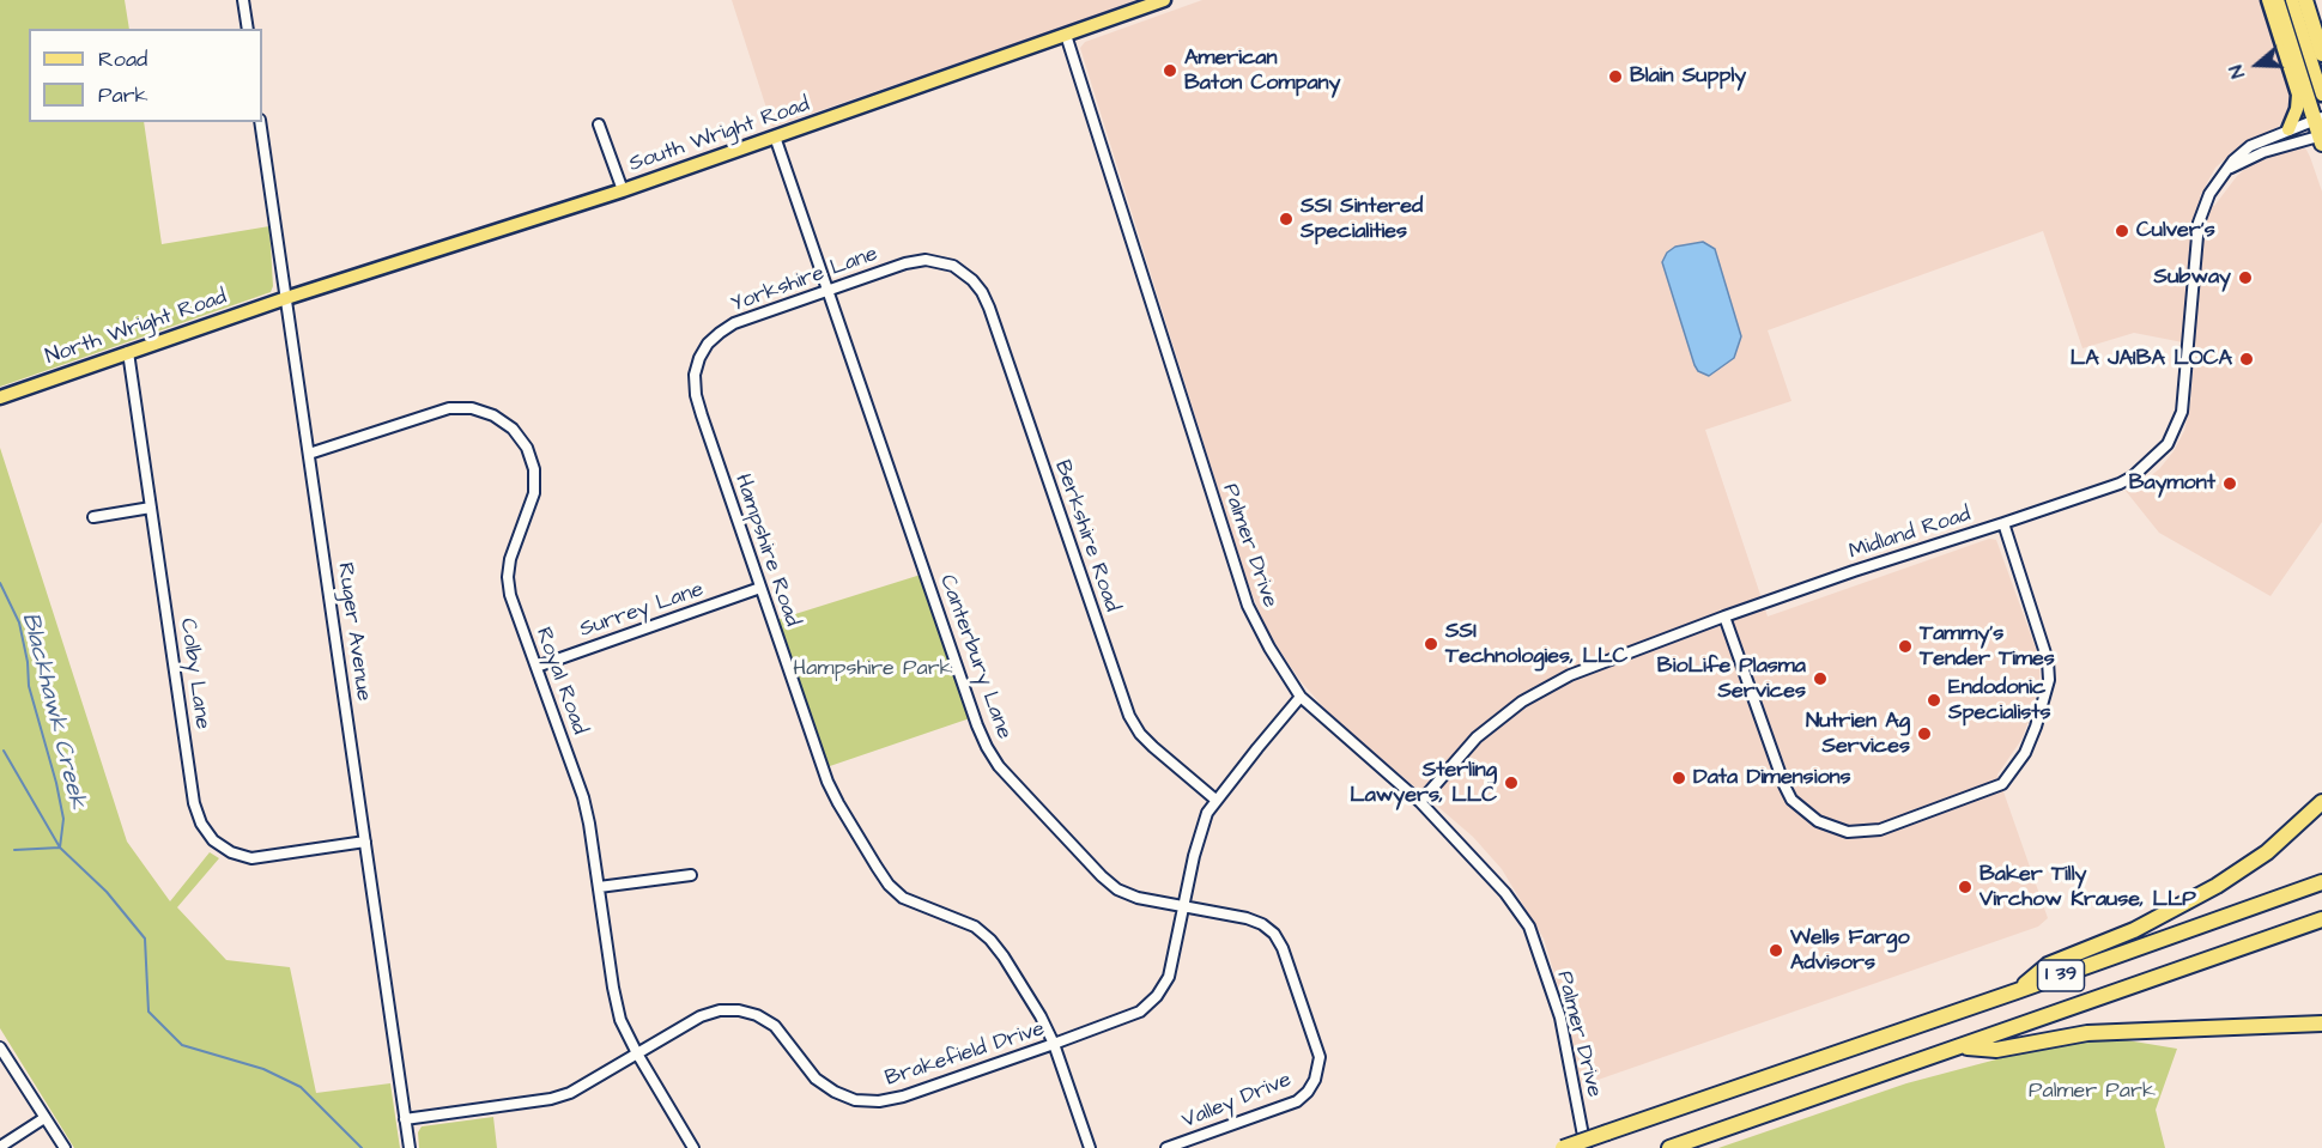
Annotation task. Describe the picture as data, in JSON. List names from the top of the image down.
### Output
{
  "streets": {
    "highway": ["I 39"],
    "main road": ["South Wright Road", "North Wright Road"],
    "street": [
      "Yorkshire Lane",
      "Midland Road",
      "Berkshire Road",
      "Palmer Drive",
      "Hampshire Road",
      "Surrey Lane",
      "Ruger Avenue",
      "Canterbury Lane",
      "Colby Lane",
      "Royal Road",
      "Brakefield Drive",
      "Valley Drive"
    ]
  },
  "crossings": [
    ["South Wright Road", "North Wright Road"],
    ["South Wright Road", "Palmer Drive"],
    ["South Wright Road", "Ruger Avenue"],
    ["South Wright Road", "Canterbury Lane"],
    ["Yorkshire Lane", "Berkshire Road"],
    ["Yorkshire Lane", "Hampshire Road"],
    ["Yorkshire Lane", "Canterbury Lane"],
    ["North Wright Road", "Ruger Avenue"],
    ["North Wright Road", "Colby Lane"],
    ["Midland Road", "Palmer Drive"],
    ["Berkshire Road", "Brakefield Drive"],
    ["Palmer Drive", "Brakefield Drive"],
    ["Hampshire Road", "Surrey Lane"],
    ["Hampshire Road", "Brakefield Drive"],
    ["Surrey Lane", "Royal Road"],
    ["Ruger Avenue", "Colby Lane"],
    ["Ruger Avenue", "Royal Road"],
    ["Ruger Avenue", "Brakefield Drive"],
    ["Canterbury Lane", "Brakefield Drive"],
    ["Canterbury Lane", "Valley Drive"],
    ["Royal Road", "Brakefield Drive"]
  ],
  "water": ["Blackhawk Creek"],
  "parks": ["Hampshire Park", "Palmer Park"],
  "places": [
    "American Baton Company",
    "Blain Supply",
    "SSI Sintered Specialities",
    "Culver's",
    "Subway",
    "LA JAIBA LOCA",
    "Baymont",
    "SSI Technologies, LLC",
    "Tammy's Tender Times",
    "BioLife Plasma Services",
    "Endodonic Specialists",
    "Nutrien Ag Services",
    "Data Dimensions",
    "Sterling Lawyers, LLC",
    "Baker Tilly Virchow Krause, LLP",
    "Wells Fargo Advisors"
  ],
  "legend": ["Road", "Park"],
  "north": "left"
}
